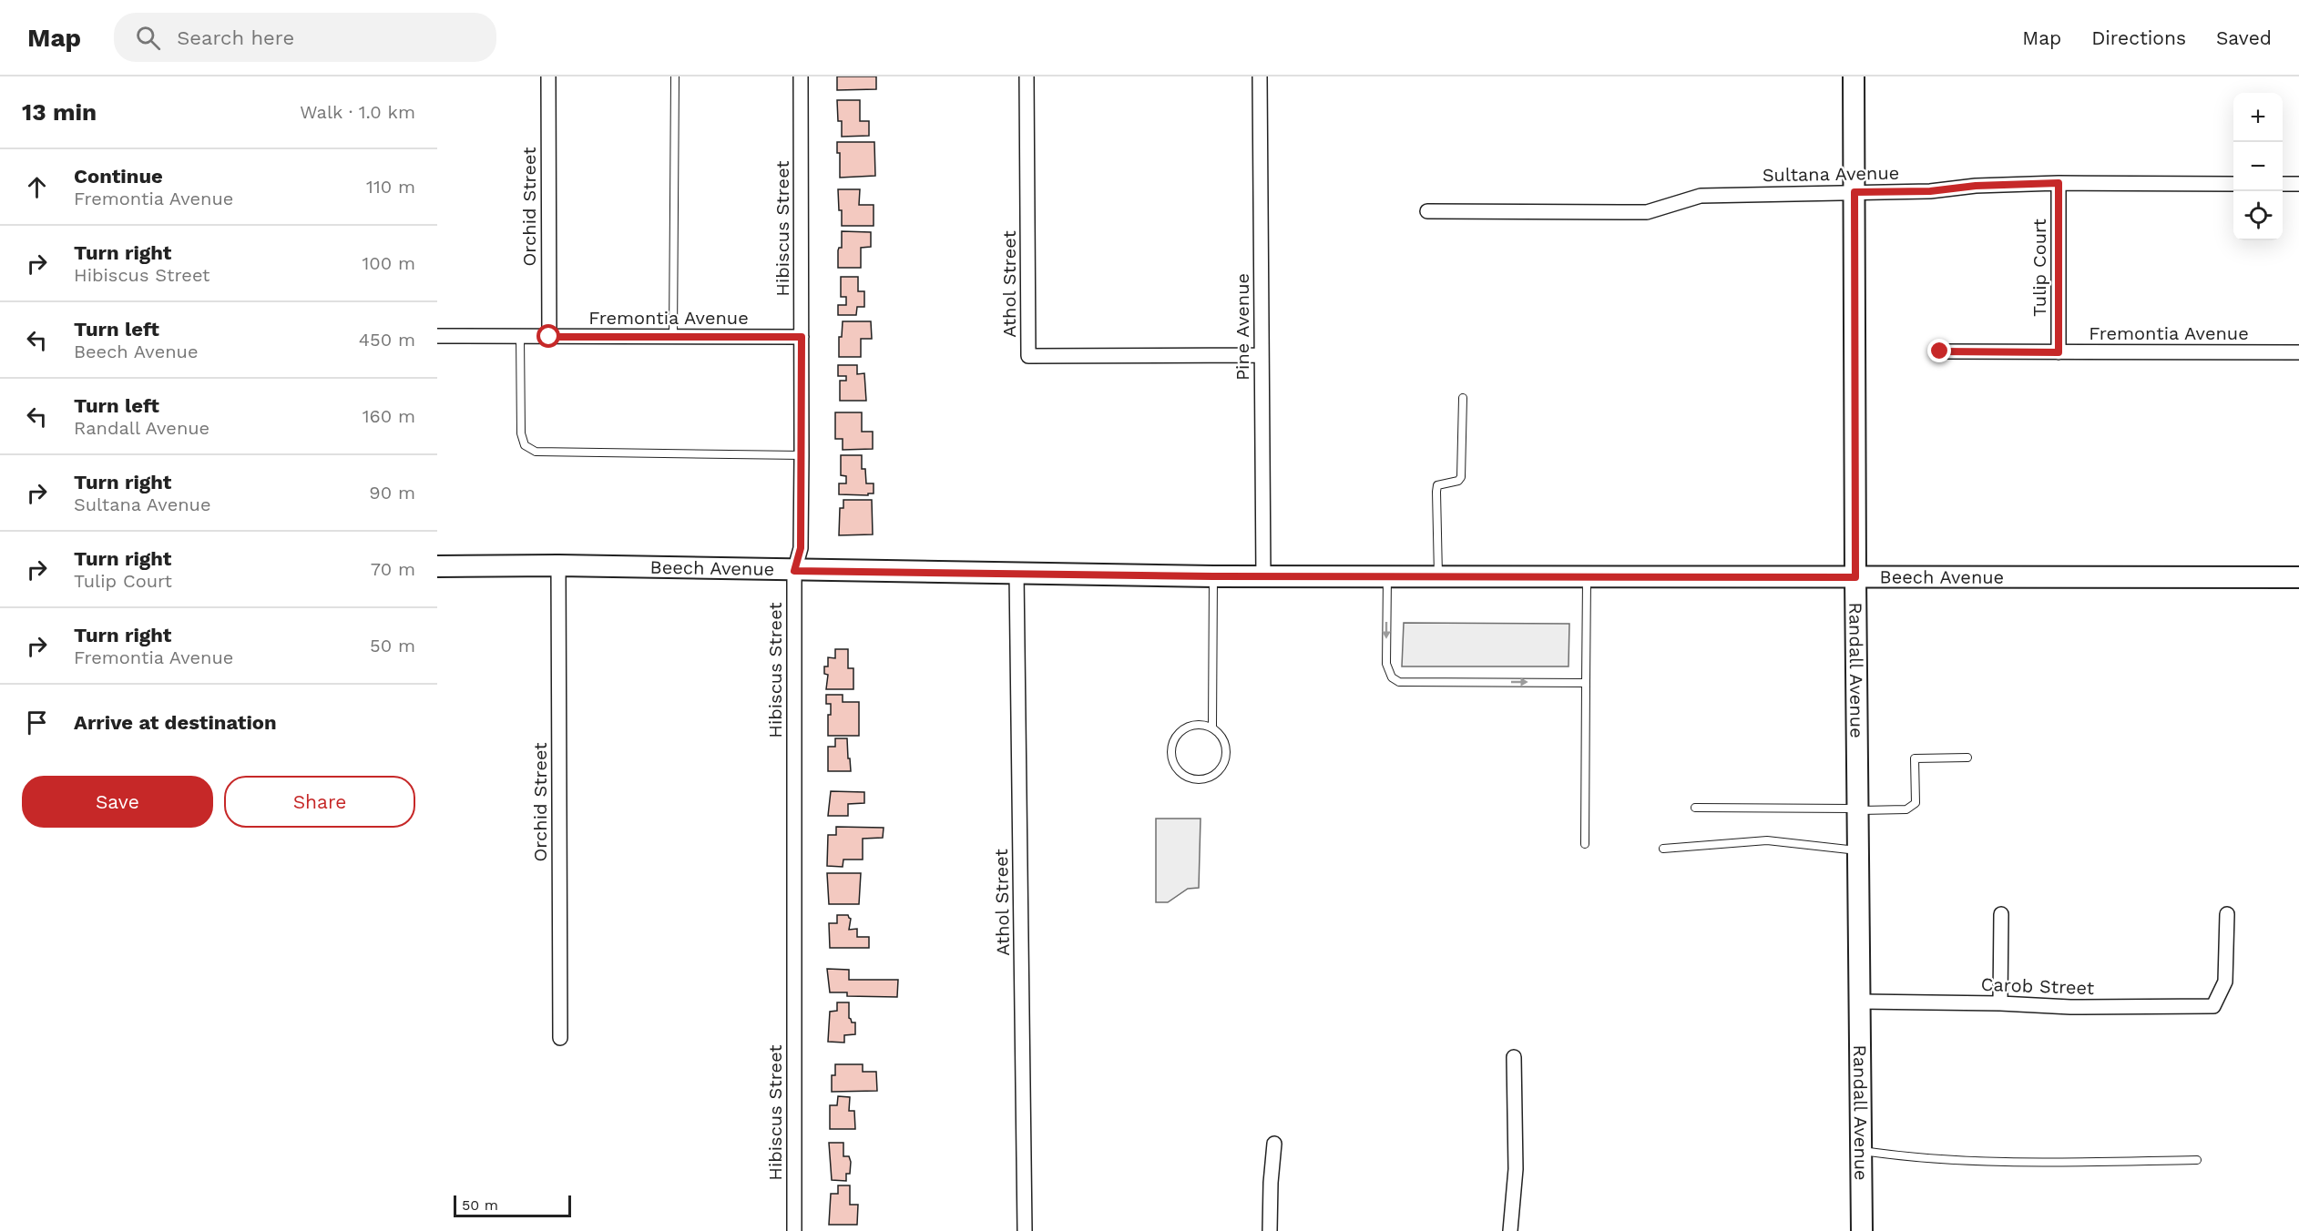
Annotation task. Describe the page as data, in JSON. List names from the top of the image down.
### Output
{
  "streets": {
    "main road": ["Beech Avenue", "Randall Avenue"],
    "street": [
      "Sultana Avenue",
      "Orchid Street",
      "Hibiscus Street",
      "Tulip Court",
      "Athol Street",
      "Fremontia Avenue",
      "Pine Avenue",
      "Carob Street"
    ]
  },
  "crossings": [
    ["Sultana Avenue", "Tulip Court"],
    ["Sultana Avenue", "Randall Avenue"],
    ["Orchid Street", "Fremontia Avenue"],
    ["Orchid Street", "Beech Avenue"],
    ["Hibiscus Street", "Fremontia Avenue"],
    ["Hibiscus Street", "Beech Avenue"],
    ["Tulip Court", "Fremontia Avenue"],
    ["Athol Street", "Pine Avenue"],
    ["Athol Street", "Beech Avenue"],
    ["Pine Avenue", "Beech Avenue"],
    ["Beech Avenue", "Randall Avenue"],
    ["Randall Avenue", "Carob Street"]
  ],
  "scale_bar": "50 m",
  "page": {
    "header": "Map",
    "search": "Search here",
    "nav": ["Map", "Directions", "Saved"],
    "heading": ["13 min", "Walk · 1.0 km"],
    "map_buttons": ["+", "−"],
    "list": [
      ["Continue", "Fremontia Avenue", "110 m"],
      ["Turn right", "Hibiscus Street", "100 m"],
      ["Turn left", "Beech Avenue", "450 m"],
      ["Turn left", "Randall Avenue", "160 m"],
      ["Turn right", "Sultana Avenue", "90 m"],
      ["Turn right", "Tulip Court", "70 m"],
      ["Turn right", "Fremontia Avenue", "50 m"],
      "Arrive at destination"
    ],
    "buttons": ["Save", "Share"],
    "scale": "50 m"
  }
}
